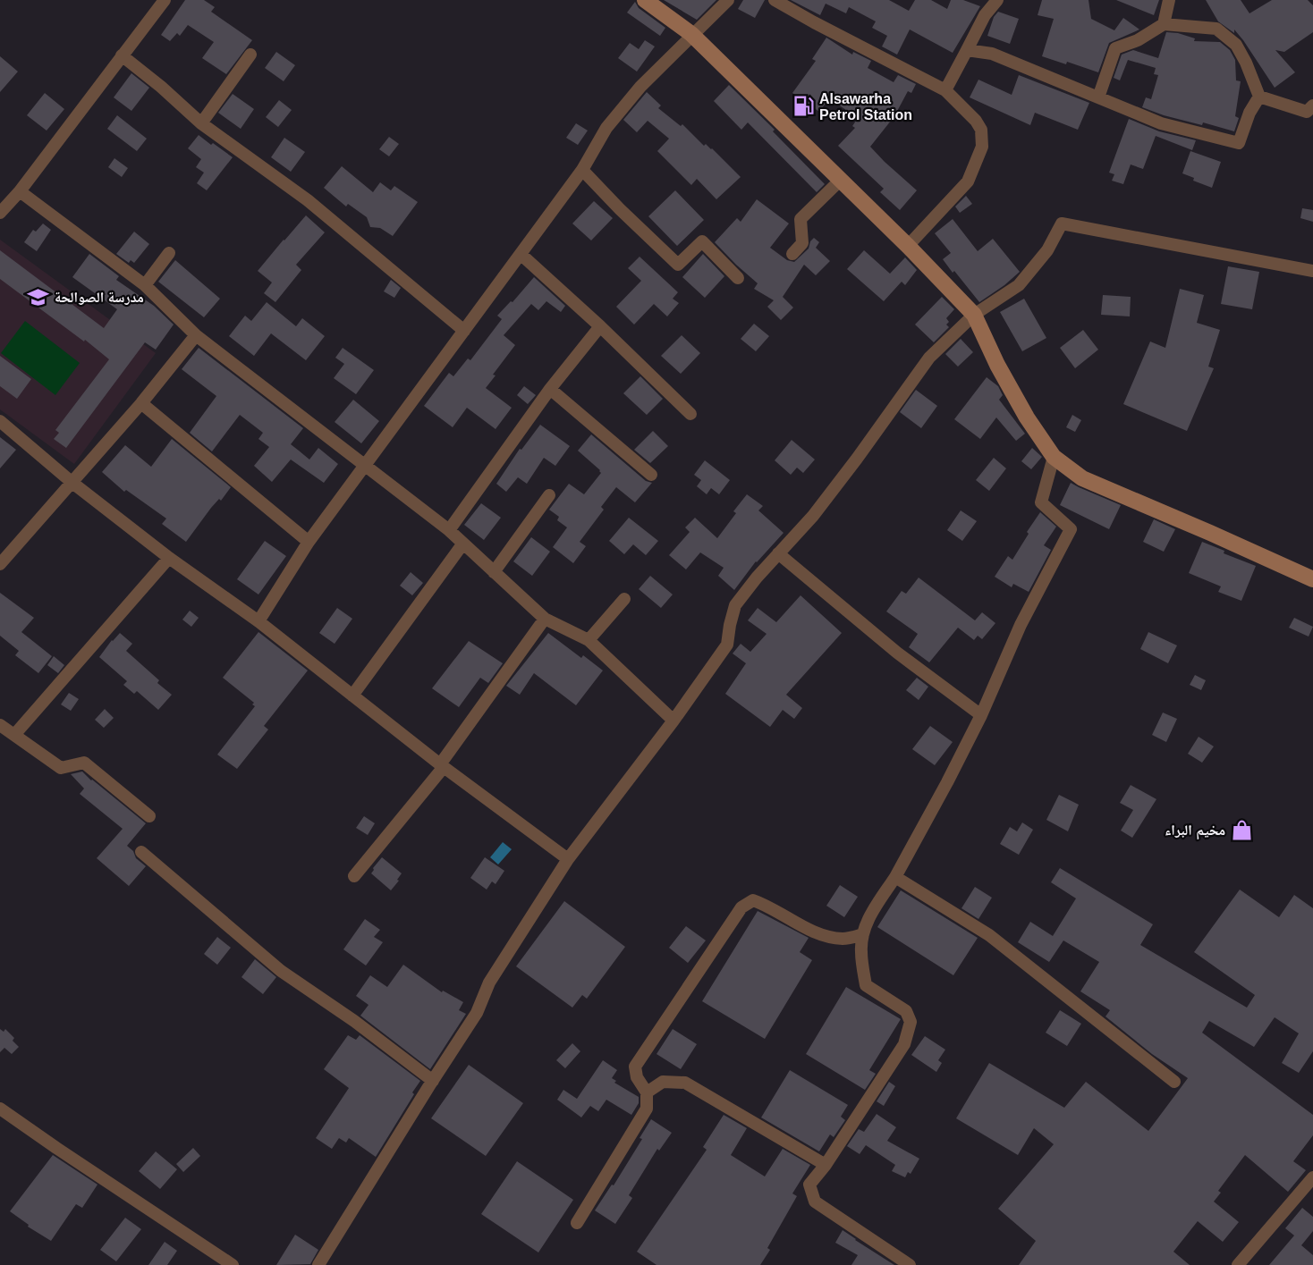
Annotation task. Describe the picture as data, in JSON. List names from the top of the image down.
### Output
{
  "places": {
    "fuel station": ["Alsawarha Petrol Station"],
    "school or university": ["مدرسة الصوالحة"],
    "shop": ["مخيم البراء"]
  }
}
